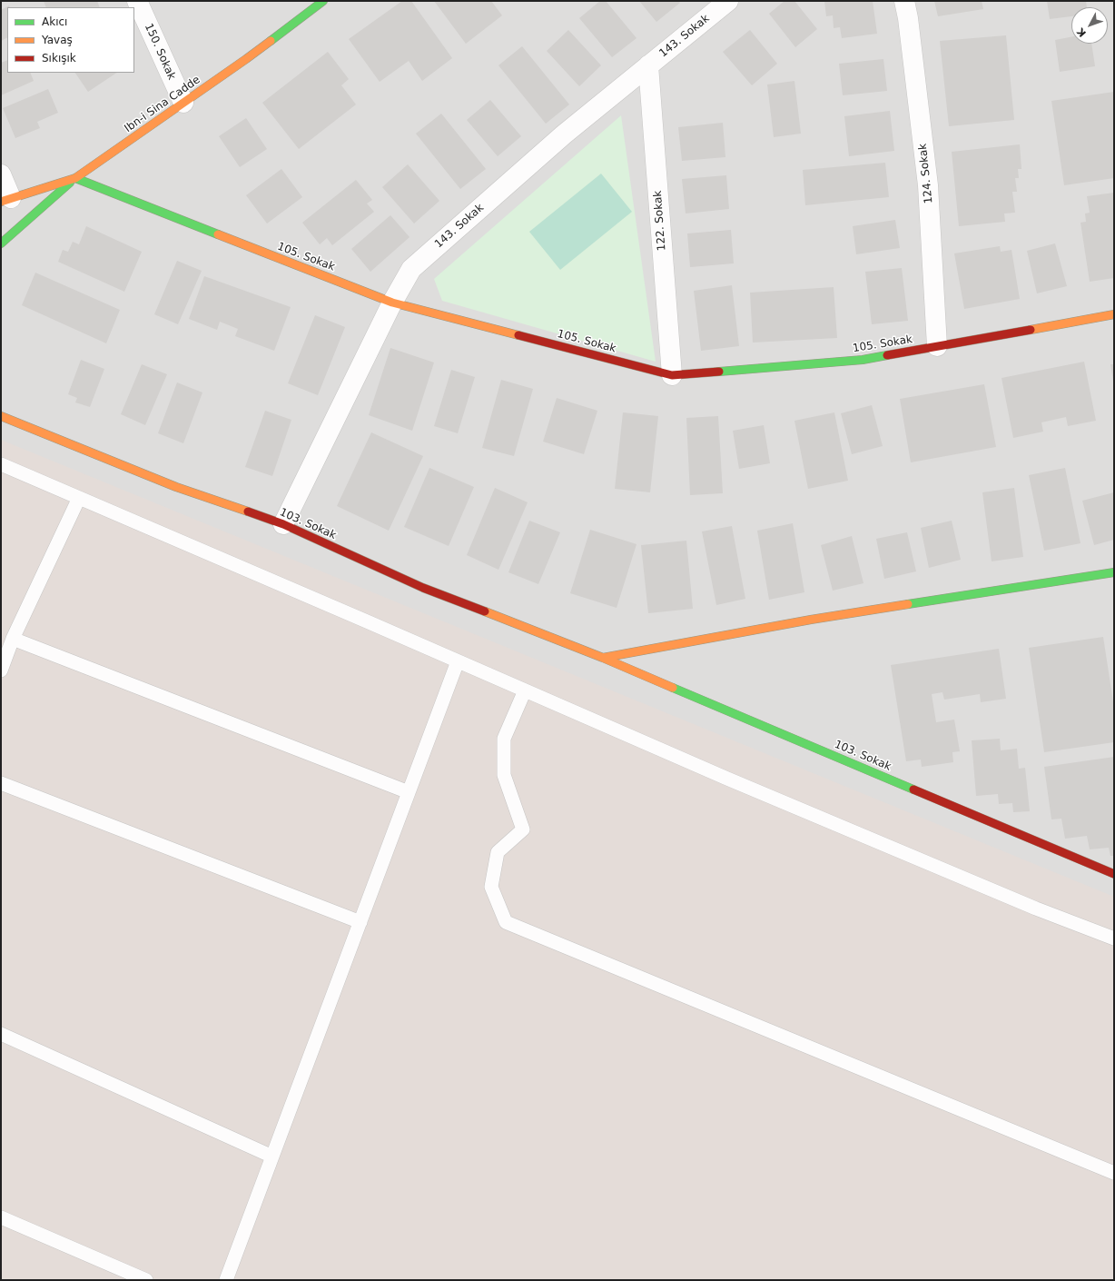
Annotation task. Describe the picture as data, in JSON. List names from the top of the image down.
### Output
{
  "streets": {
    "street": [
      "143. Sokak",
      "150. Sokak",
      "Ibn-i Sina Cadde",
      "124. Sokak",
      "122. Sokak",
      "105. Sokak",
      "103. Sokak"
    ]
  },
  "crossings": [
    ["143. Sokak", "122. Sokak"],
    ["143. Sokak", "105. Sokak"],
    ["143. Sokak", "103. Sokak"],
    ["150. Sokak", "Ibn-i Sina Cadde"],
    ["Ibn-i Sina Cadde", "105. Sokak"],
    ["124. Sokak", "105. Sokak"],
    ["122. Sokak", "105. Sokak"]
  ],
  "legend": ["Akıcı", "Yavaş", "Sıkışık"],
  "north": "bottom left"
}
